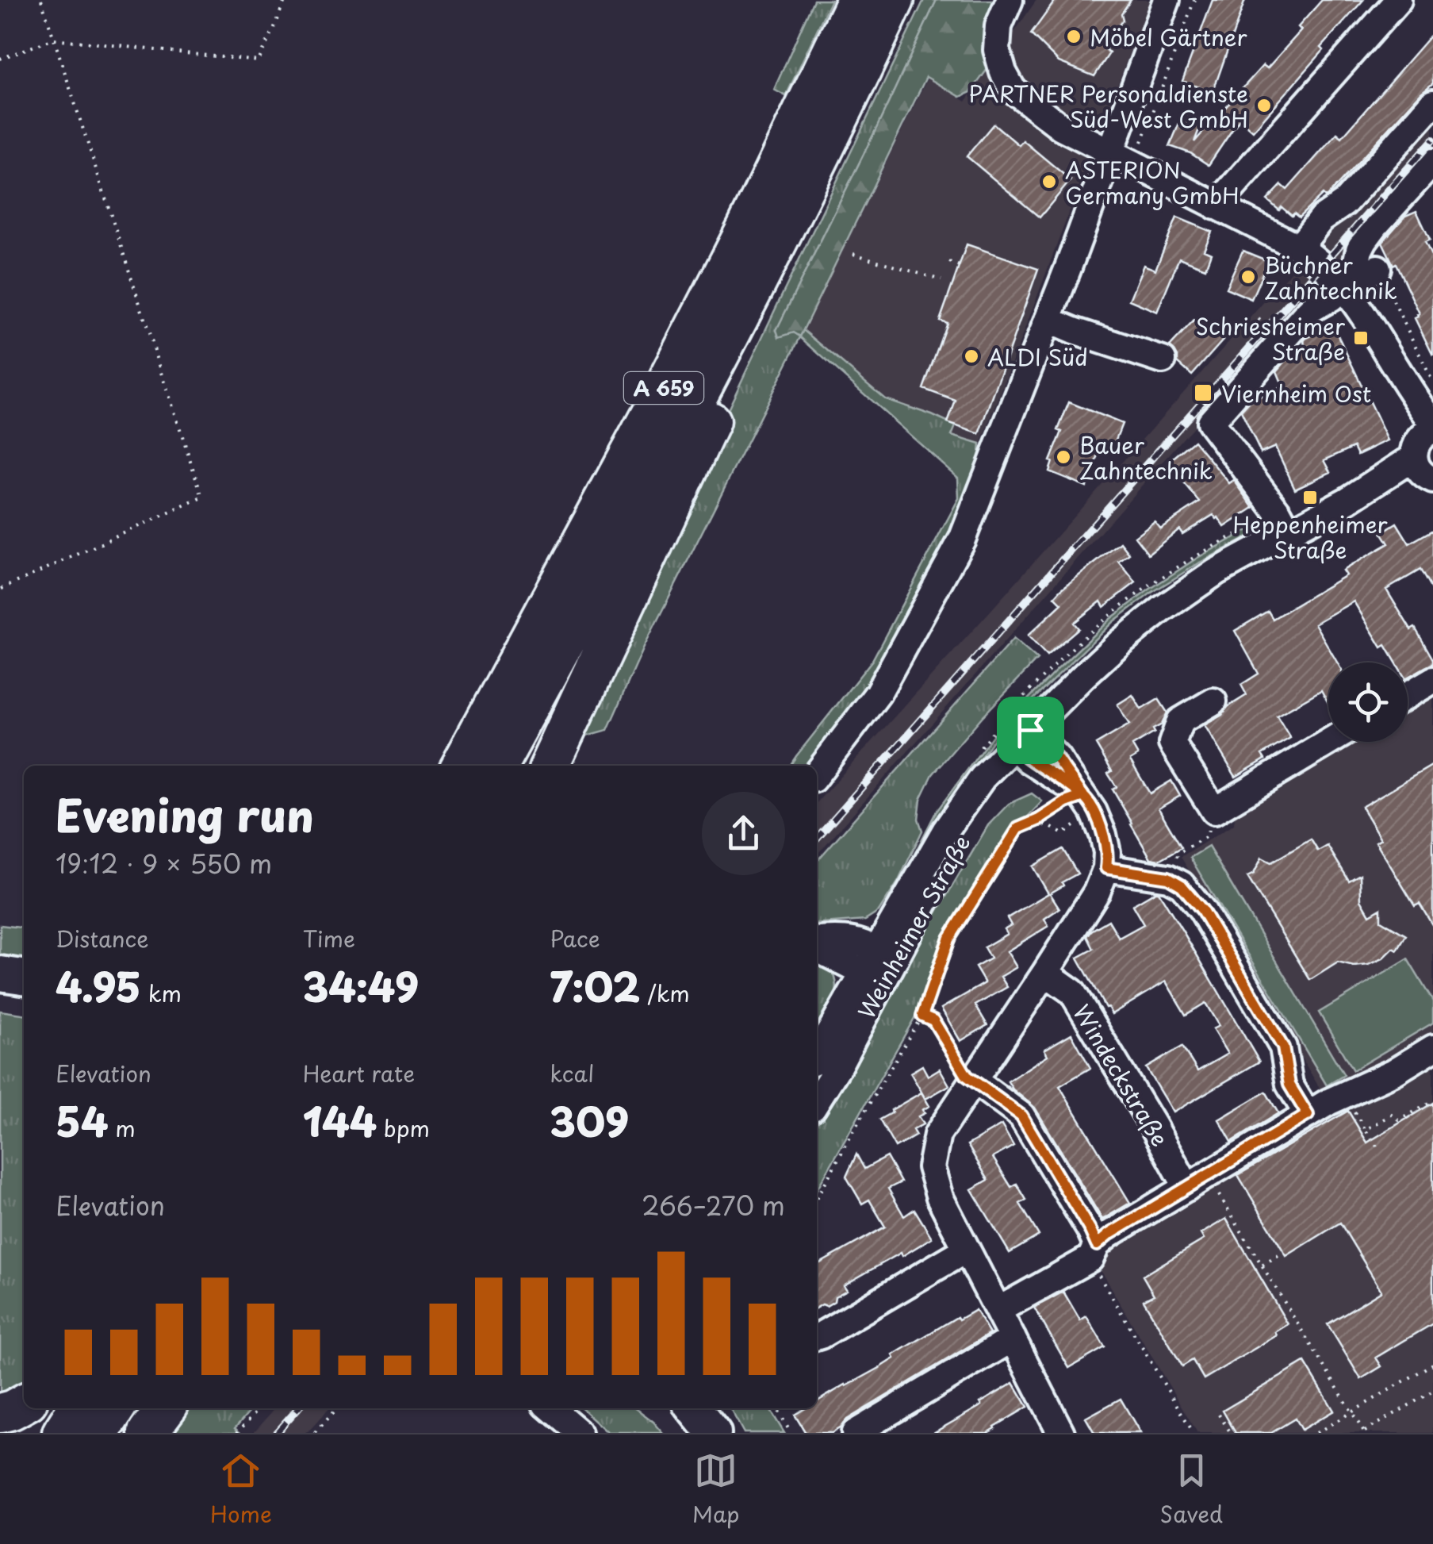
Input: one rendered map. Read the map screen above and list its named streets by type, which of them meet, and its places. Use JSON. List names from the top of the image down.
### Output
{
  "streets": {
    "highway": ["A 659"],
    "street": ["Weinheimer Straße", "Windeckstraße"]
  },
  "places": {
    "other": [
      "Möbel Gärtner",
      "PARTNER Personaldienste Süd-West GmbH",
      "ASTERION Germany GmbH",
      "Büchner Zahntechnik",
      "ALDI Süd",
      "Bauer Zahntechnik"
    ],
    "transit": ["Schriesheimer Straße", "Viernheim Ost", "Heppenheimer Straße"]
  },
  "page": {
    "heading": ["Evening run", "19:12 · 9 × 550 m"],
    "stats": [
      ["Distance", "4.95 km"],
      ["Time", "34:49"],
      ["Pace", "7:02 /km"],
      ["Elevation", "54 m"],
      ["Heart rate", "144 bpm"],
      ["kcal", "309"]
    ],
    "chart": ["Elevation", "266–270 m"],
    "tabs": ["Home", "Map", "Saved"]
  }
}
